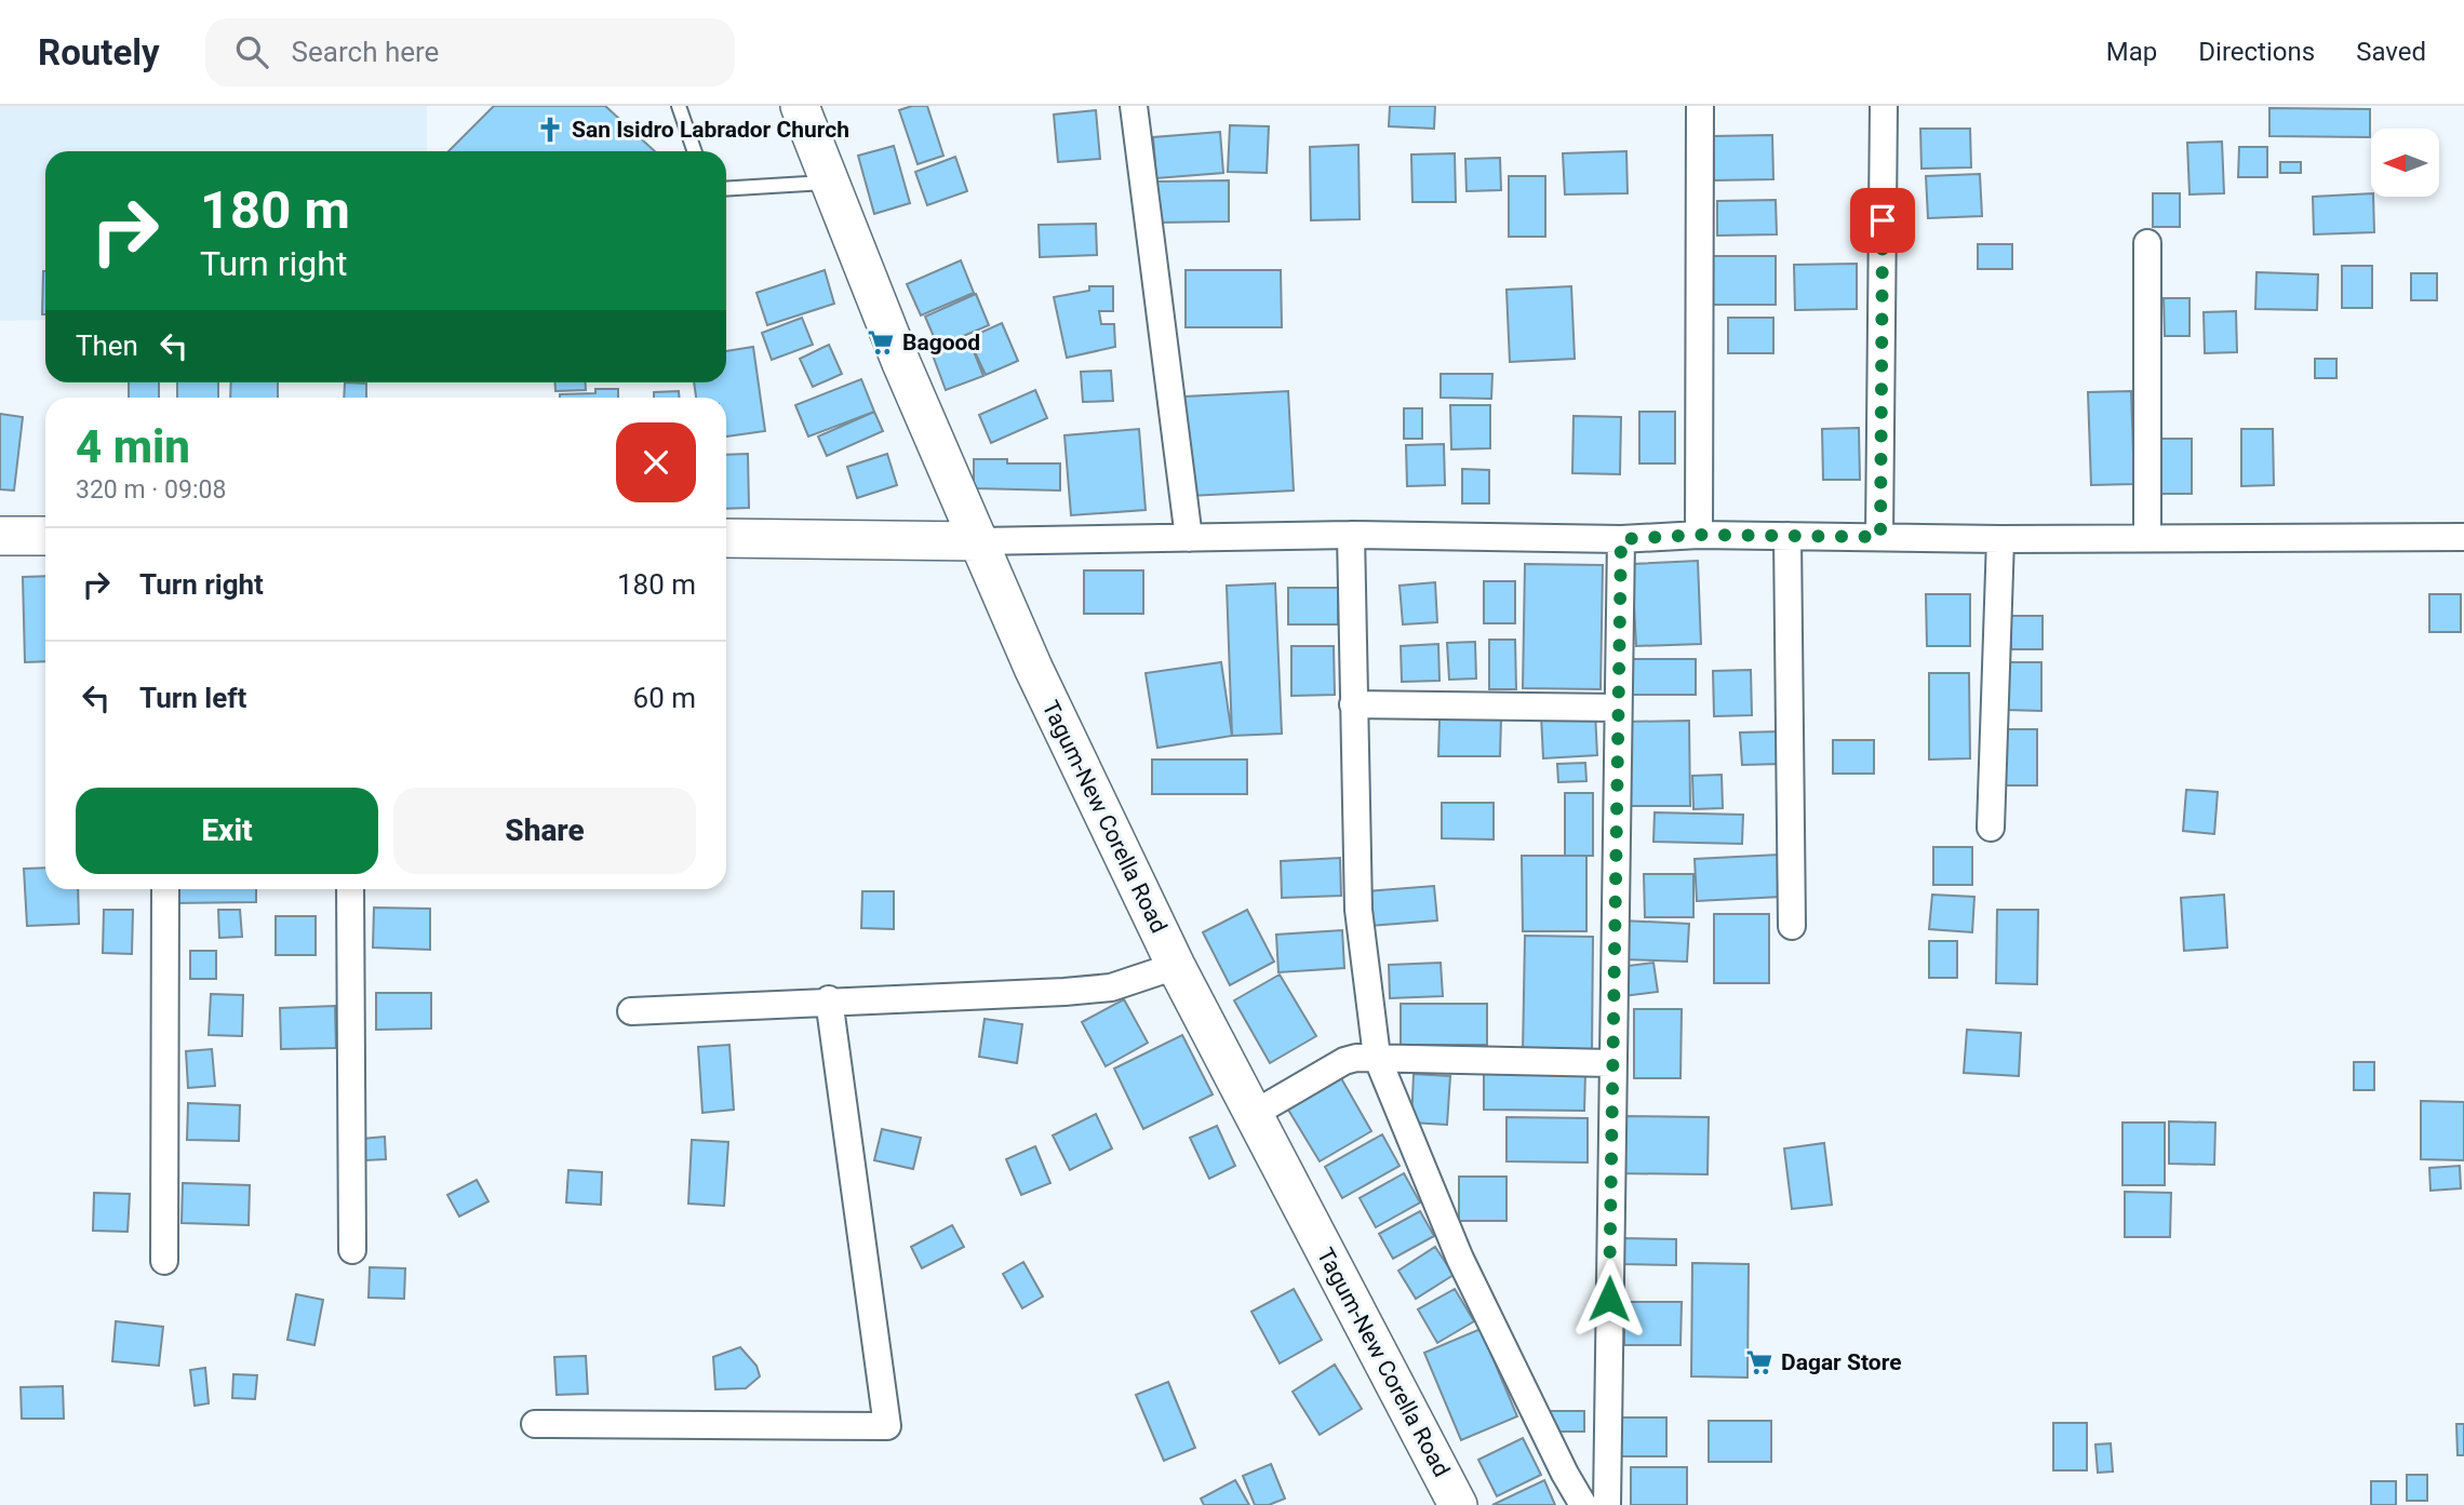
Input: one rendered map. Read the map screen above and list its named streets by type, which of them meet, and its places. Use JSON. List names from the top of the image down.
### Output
{
  "streets": {
    "main road": ["Tagum-New Corella Road"]
  },
  "places": {
    "church": ["San Isidro Labrador Church"],
    "supermarket": ["Bagood", "Dagar Store"]
  },
  "north": "left",
  "page": {
    "header": "Routely",
    "search": "Search here",
    "nav": ["Map", "Directions", "Saved"],
    "turn": ["180 m", "Turn right"],
    "then": "Then",
    "heading": ["4 min", "320 m · 09:08"],
    "list": [
      {
        "name": "Turn right",
        "value": "180 m"
      },
      {
        "name": "Turn left",
        "value": "60 m"
      }
    ],
    "buttons": ["Exit", "Share"]
  }
}
